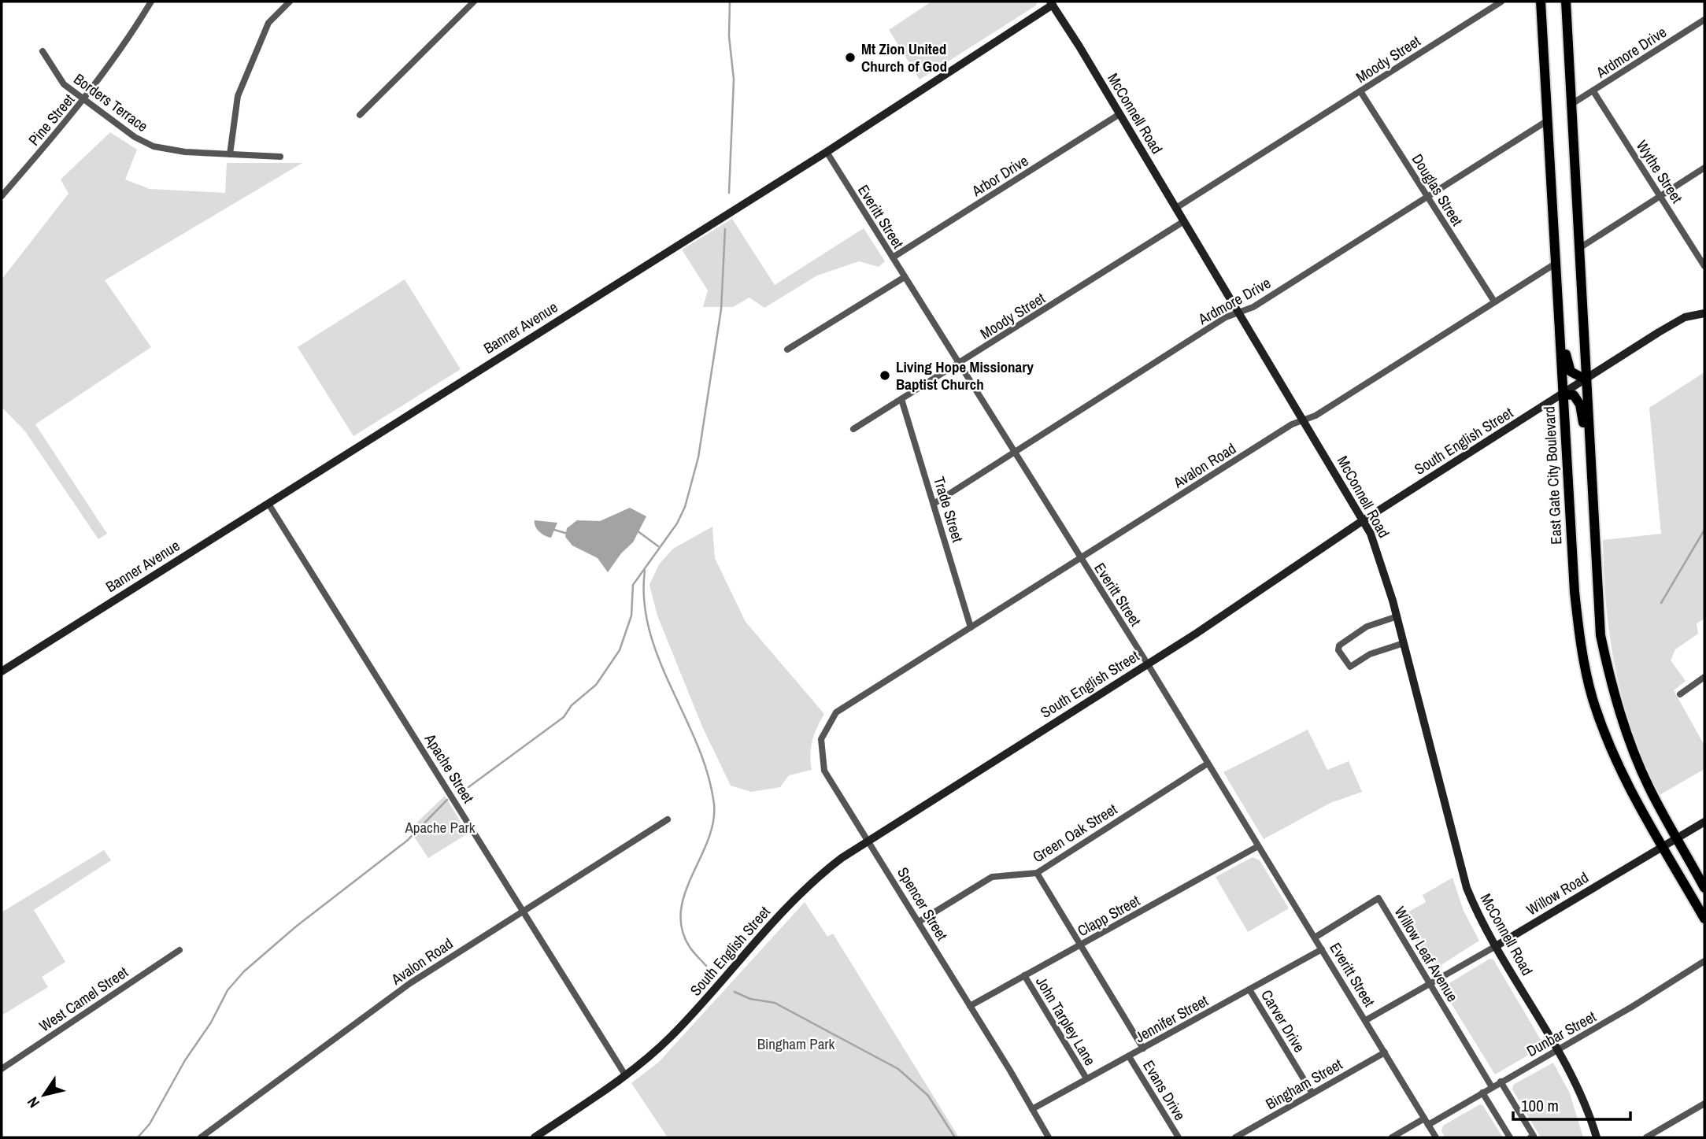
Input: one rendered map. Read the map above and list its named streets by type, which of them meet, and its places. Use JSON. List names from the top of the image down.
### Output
{
  "streets": {
    "main road": ["East Gate City Boulevard"],
    "street": [
      "Ardmore Drive",
      "Moody Street",
      "Borders Terrace",
      "McConnell Road",
      "Pine Street",
      "Wythe Street",
      "Arbor Drive",
      "Douglas Street",
      "Everitt Street",
      "Banner Avenue",
      "South English Street",
      "Avalon Road",
      "Trade Street",
      "Apache Street",
      "Green Oak Street",
      "Willow Road",
      "Spencer Street",
      "Clapp Street",
      "Willow Leaf Avenue",
      "West Camel Street",
      "Jennifer Street",
      "John Tarpley Lane",
      "Carver Drive",
      "Dunbar Street",
      "Bingham Street",
      "Evans Drive"
    ]
  },
  "crossings": [
    ["Ardmore Drive", "McConnell Road"],
    ["Ardmore Drive", "Wythe Street"],
    ["Ardmore Drive", "Douglas Street"],
    ["Ardmore Drive", "Everitt Street"],
    ["Ardmore Drive", "East Gate City Boulevard"],
    ["Ardmore Drive", "Trade Street"],
    ["Moody Street", "McConnell Road"],
    ["Moody Street", "Douglas Street"],
    ["Moody Street", "Everitt Street"],
    ["Moody Street", "Trade Street"],
    ["Borders Terrace", "Pine Street"],
    ["McConnell Road", "Arbor Drive"],
    ["McConnell Road", "Banner Avenue"],
    ["McConnell Road", "South English Street"],
    ["McConnell Road", "Avalon Road"],
    ["McConnell Road", "Willow Road"],
    ["McConnell Road", "Dunbar Street"],
    ["Arbor Drive", "Everitt Street"],
    ["Douglas Street", "Avalon Road"],
    ["Everitt Street", "Banner Avenue"],
    ["Everitt Street", "South English Street"],
    ["Everitt Street", "Avalon Road"],
    ["Everitt Street", "Green Oak Street"],
    ["Everitt Street", "Willow Road"],
    ["Everitt Street", "Clapp Street"],
    ["Everitt Street", "Willow Leaf Avenue"],
    ["Everitt Street", "Jennifer Street"],
    ["Everitt Street", "Dunbar Street"],
    ["Everitt Street", "Bingham Street"],
    ["Banner Avenue", "Apache Street"],
    ["South English Street", "East Gate City Boulevard"],
    ["South English Street", "Apache Street"],
    ["South English Street", "Spencer Street"],
    ["Avalon Road", "East Gate City Boulevard"],
    ["Avalon Road", "Trade Street"],
    ["Avalon Road", "Apache Street"],
    ["Avalon Road", "Spencer Street"],
    ["East Gate City Boulevard", "Willow Road"],
    ["Green Oak Street", "Spencer Street"],
    ["Willow Road", "Willow Leaf Avenue"],
    ["Spencer Street", "Clapp Street"],
    ["Spencer Street", "Jennifer Street"],
    ["Clapp Street", "John Tarpley Lane"],
    ["Willow Leaf Avenue", "Dunbar Street"],
    ["Jennifer Street", "John Tarpley Lane"],
    ["Jennifer Street", "Carver Drive"],
    ["Jennifer Street", "Evans Drive"],
    ["Carver Drive", "Bingham Street"]
  ],
  "parks": ["Apache Park", "Bingham Park"],
  "places": ["Mt Zion United Church of God", "Living Hope Missionary Baptist Church"],
  "scale_bar": "100 m",
  "north": "bottom left"
}
